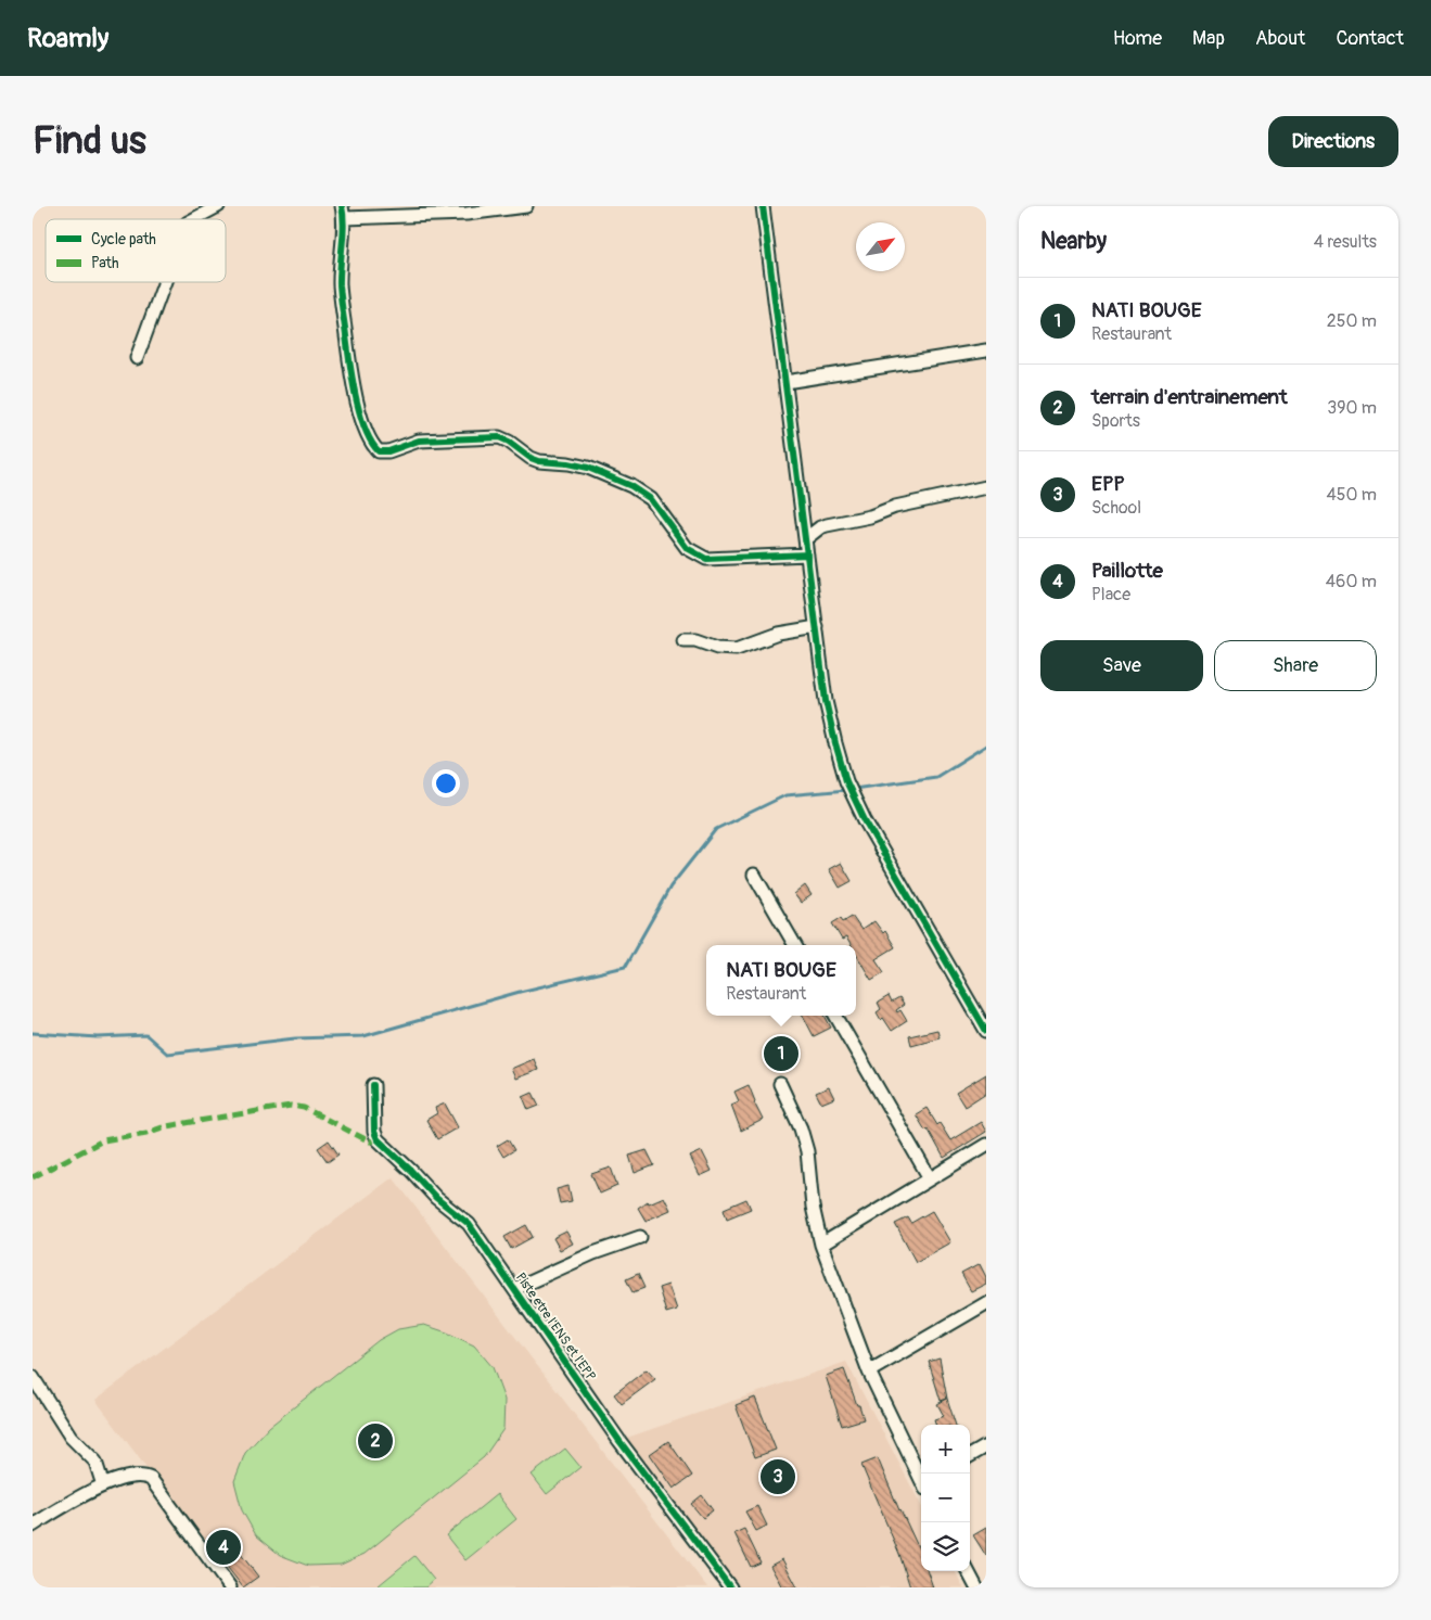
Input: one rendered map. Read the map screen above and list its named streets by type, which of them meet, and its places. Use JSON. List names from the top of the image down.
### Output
{
  "streets": {
    "street": ["Piste etre l'ENS et l'EPP"]
  },
  "legend": ["Cycle path", "Path"],
  "north": "top right",
  "page": {
    "header": "Roamly",
    "nav": [
      "Home",
      "Map",
      "About",
      "Contact"
    ],
    "buttons": [
      "Directions",
      ["Save", "Share"]
    ],
    "title": "Find us",
    "heading": ["Nearby", "4 results"],
    "list": [
      {
        "mark": "1",
        "name": "NATI BOUGE",
        "note": "Restaurant",
        "value": "250 m"
      },
      {
        "mark": "2",
        "name": "terrain d'entrainement",
        "note": "Sports",
        "value": "390 m"
      },
      {
        "mark": "3",
        "name": "EPP",
        "note": "School",
        "value": "450 m"
      },
      {
        "mark": "4",
        "name": "Paillotte",
        "note": "Place",
        "value": "460 m"
      }
    ],
    "popup": ["NATI BOUGE", "Restaurant"],
    "pins": [
      "1",
      "2",
      "3",
      "4"
    ],
    "map_buttons": ["+", "−"]
  }
}
